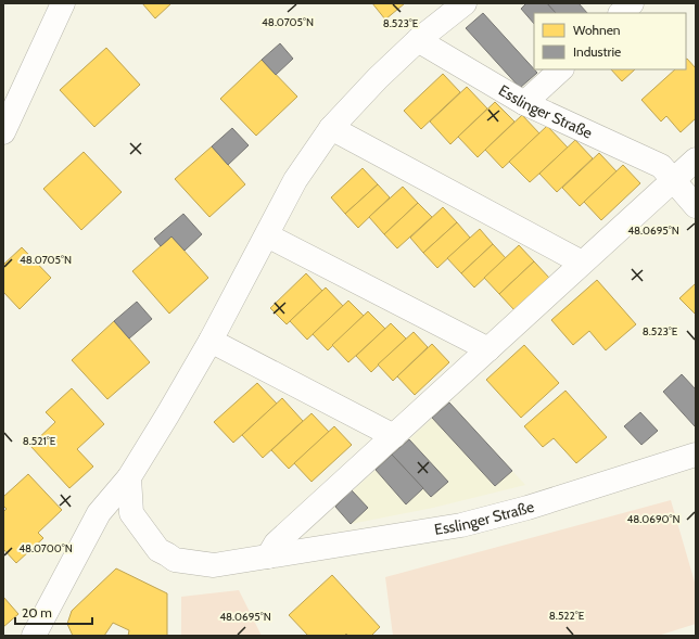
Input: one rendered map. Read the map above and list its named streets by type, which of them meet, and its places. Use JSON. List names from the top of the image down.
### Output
{
  "streets": {
    "street": ["Esslinger Straße"]
  },
  "legend": ["Wohnen", "Industrie"],
  "scale_bar": "20 m",
  "coordinates": [
    "48.0705°N",
    "8.523°E",
    "48.0695°N",
    "8.521°E",
    "48.0690°N",
    "48.0700°N",
    "8.522°E"
  ]
}
